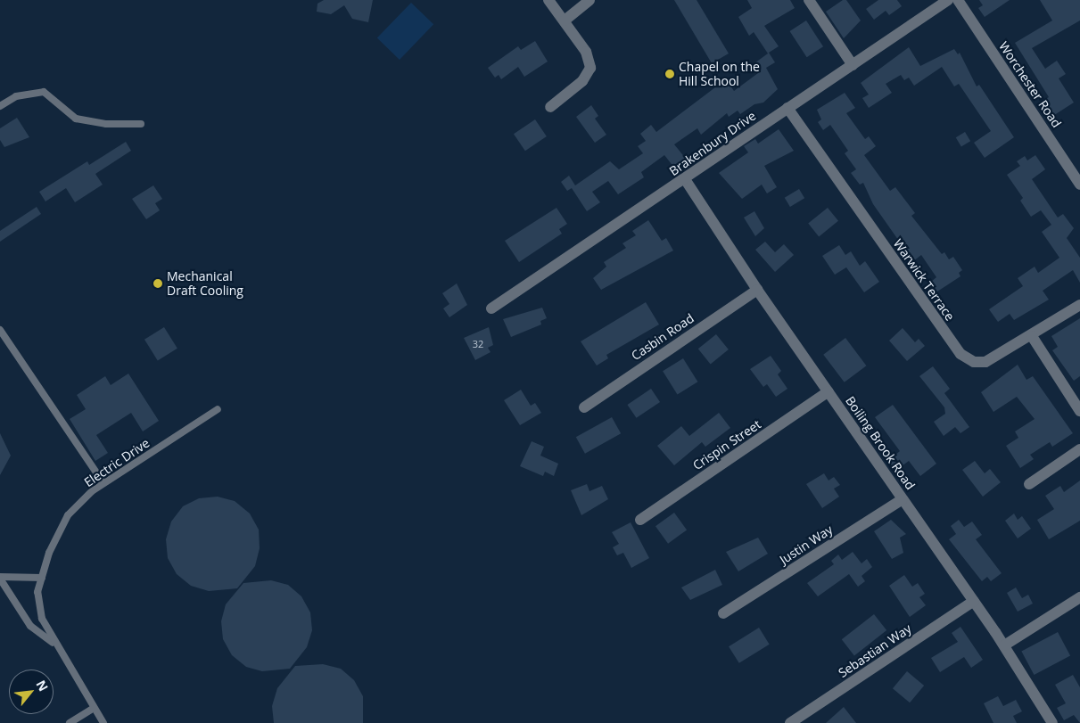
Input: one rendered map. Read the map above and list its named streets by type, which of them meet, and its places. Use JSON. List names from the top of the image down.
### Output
{
  "streets": {
    "street": [
      "Worchester Road",
      "Brakenbury Drive",
      "Warwick Terrace",
      "Casbin Road",
      "Boiling Brook Road",
      "Crispin Street",
      "Justin Way",
      "Sebastian Way"
    ],
    "lane": ["Electric Drive"]
  },
  "crossings": [
    ["Brakenbury Drive", "Warwick Terrace"],
    ["Brakenbury Drive", "Boiling Brook Road"],
    ["Casbin Road", "Boiling Brook Road"],
    ["Boiling Brook Road", "Crispin Street"],
    ["Boiling Brook Road", "Justin Way"],
    ["Boiling Brook Road", "Sebastian Way"]
  ],
  "places": ["Chapel on the Hill School", "Mechanical Draft Cooling"],
  "house_numbers": ["32"],
  "north": "top right"
}
